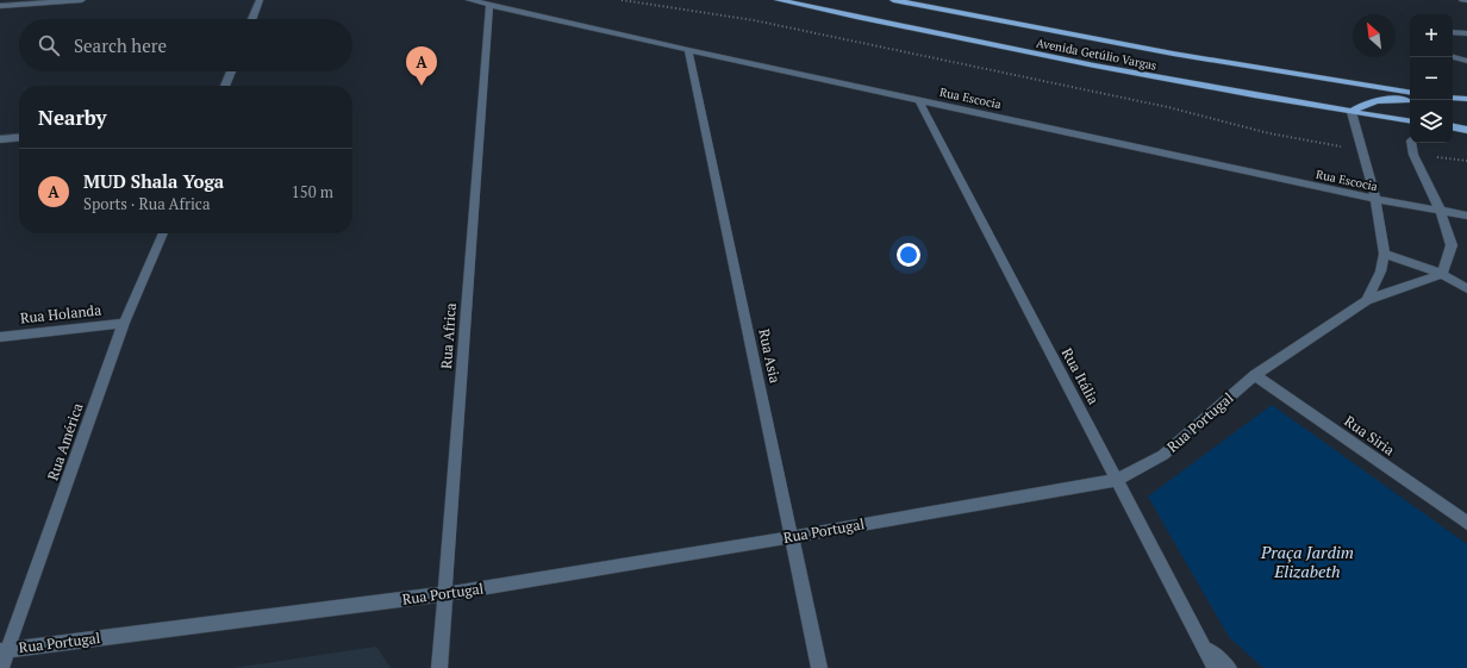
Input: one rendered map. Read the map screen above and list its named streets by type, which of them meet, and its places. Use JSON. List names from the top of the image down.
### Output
{
  "streets": {
    "main road": ["Avenida Getúlio Vargas"],
    "street": [
      "Rua Escocia",
      "Rua Holanda",
      "Rua Africa",
      "Rua Asia",
      "Rua Itália",
      "Rua Portugal",
      "Rua Siria",
      "Rua América"
    ]
  },
  "crossings": [
    ["Rua Escocia", "Rua Africa"],
    ["Rua Escocia", "Rua Asia"],
    ["Rua Escocia", "Rua Itália"],
    ["Rua Holanda", "Rua América"],
    ["Rua Africa", "Rua Portugal"],
    ["Rua Asia", "Rua Portugal"],
    ["Rua Itália", "Rua Portugal"],
    ["Rua Portugal", "Rua Siria"],
    ["Rua Portugal", "Rua América"]
  ],
  "parks": ["Praça Jardim Elizabeth"],
  "north": "top left",
  "page": {
    "map_buttons": ["+", "−"],
    "search": "Search here",
    "pins": "A",
    "heading": "Nearby",
    "list": [
      {
        "mark": "A",
        "name": "MUD Shala Yoga",
        "note": "Sports · Rua Africa",
        "value": "150 m"
      }
    ]
  }
}
